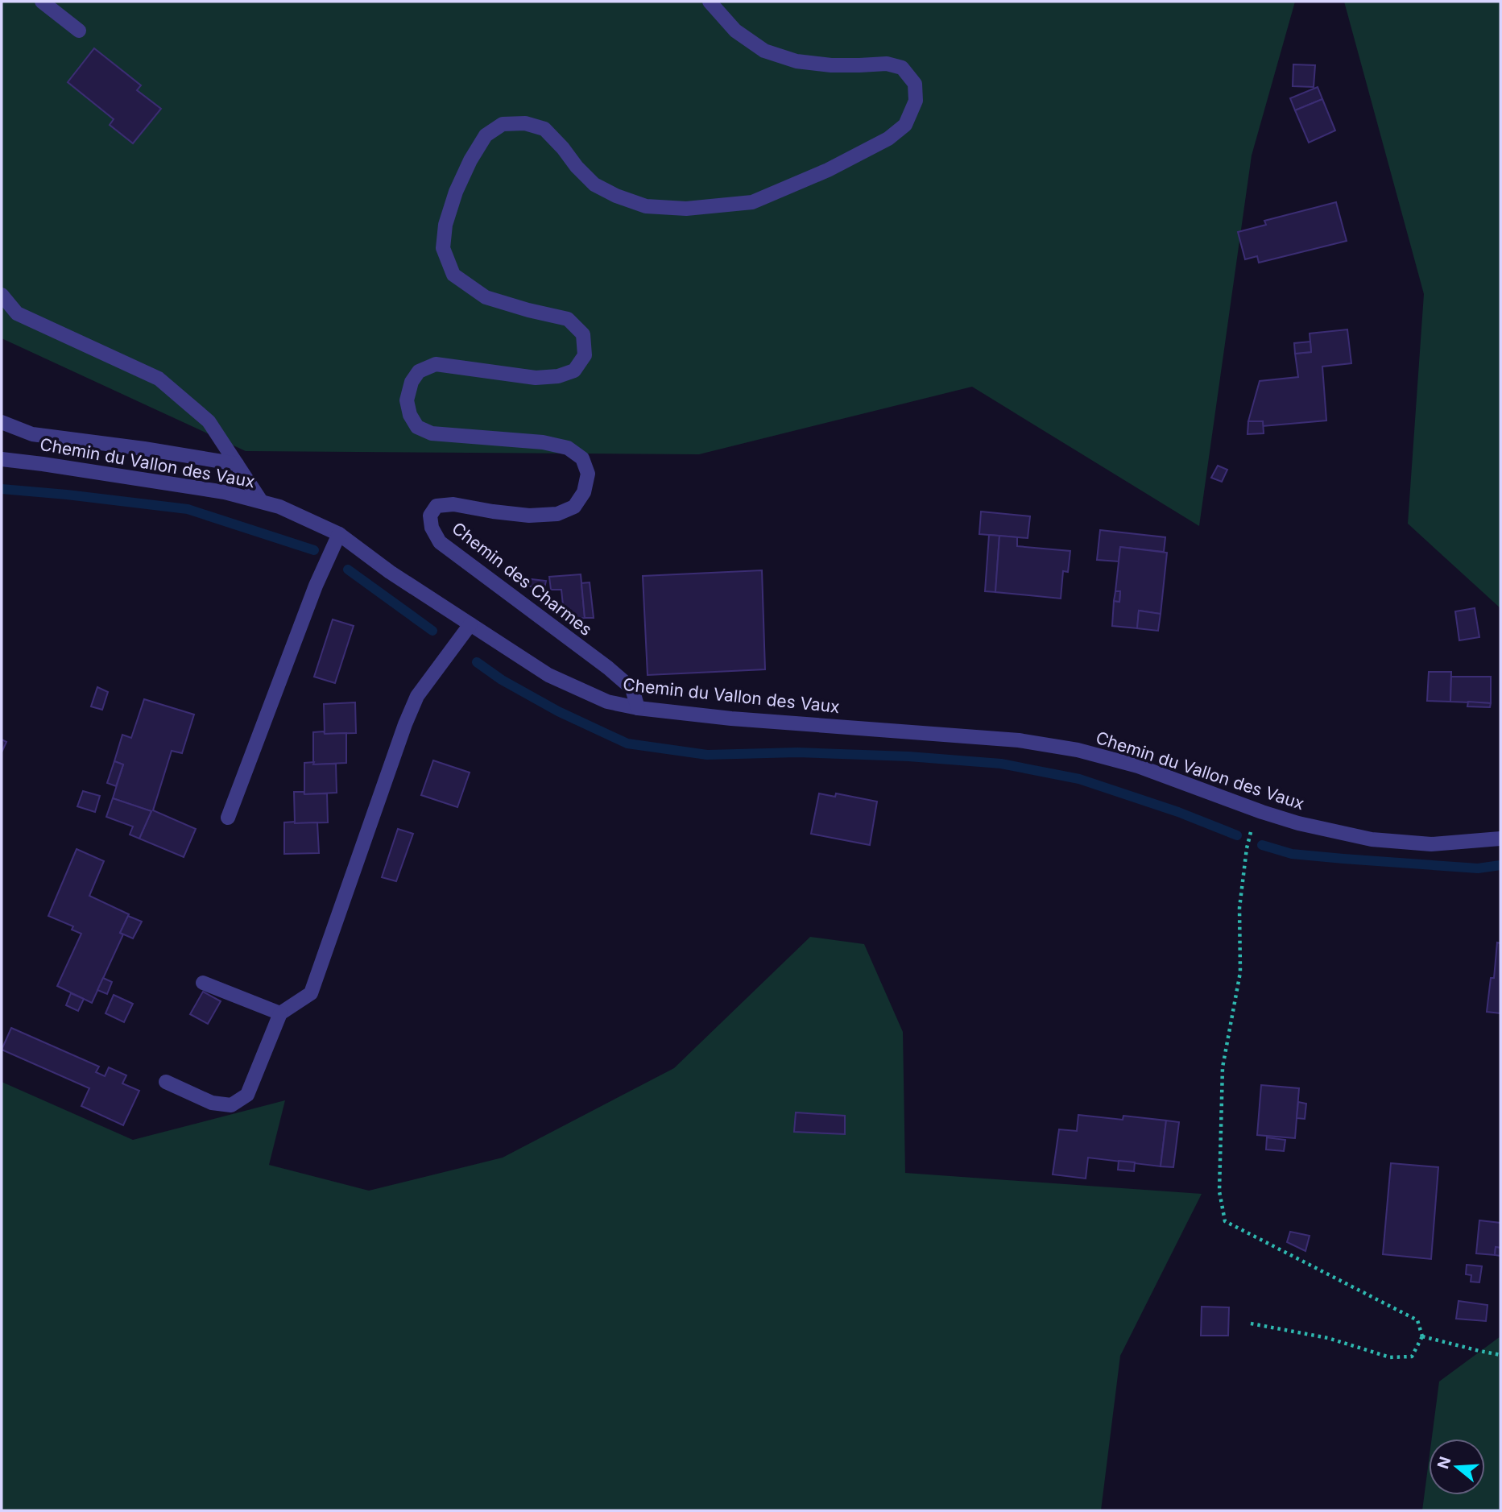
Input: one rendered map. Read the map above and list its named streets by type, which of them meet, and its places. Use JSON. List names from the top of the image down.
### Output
{
  "streets": {
    "street": ["Chemin du Vallon des Vaux", "Chemin des Charmes"]
  },
  "crossings": [
    ["Chemin du Vallon des Vaux", "Chemin des Charmes"]
  ],
  "north": "left"
}
